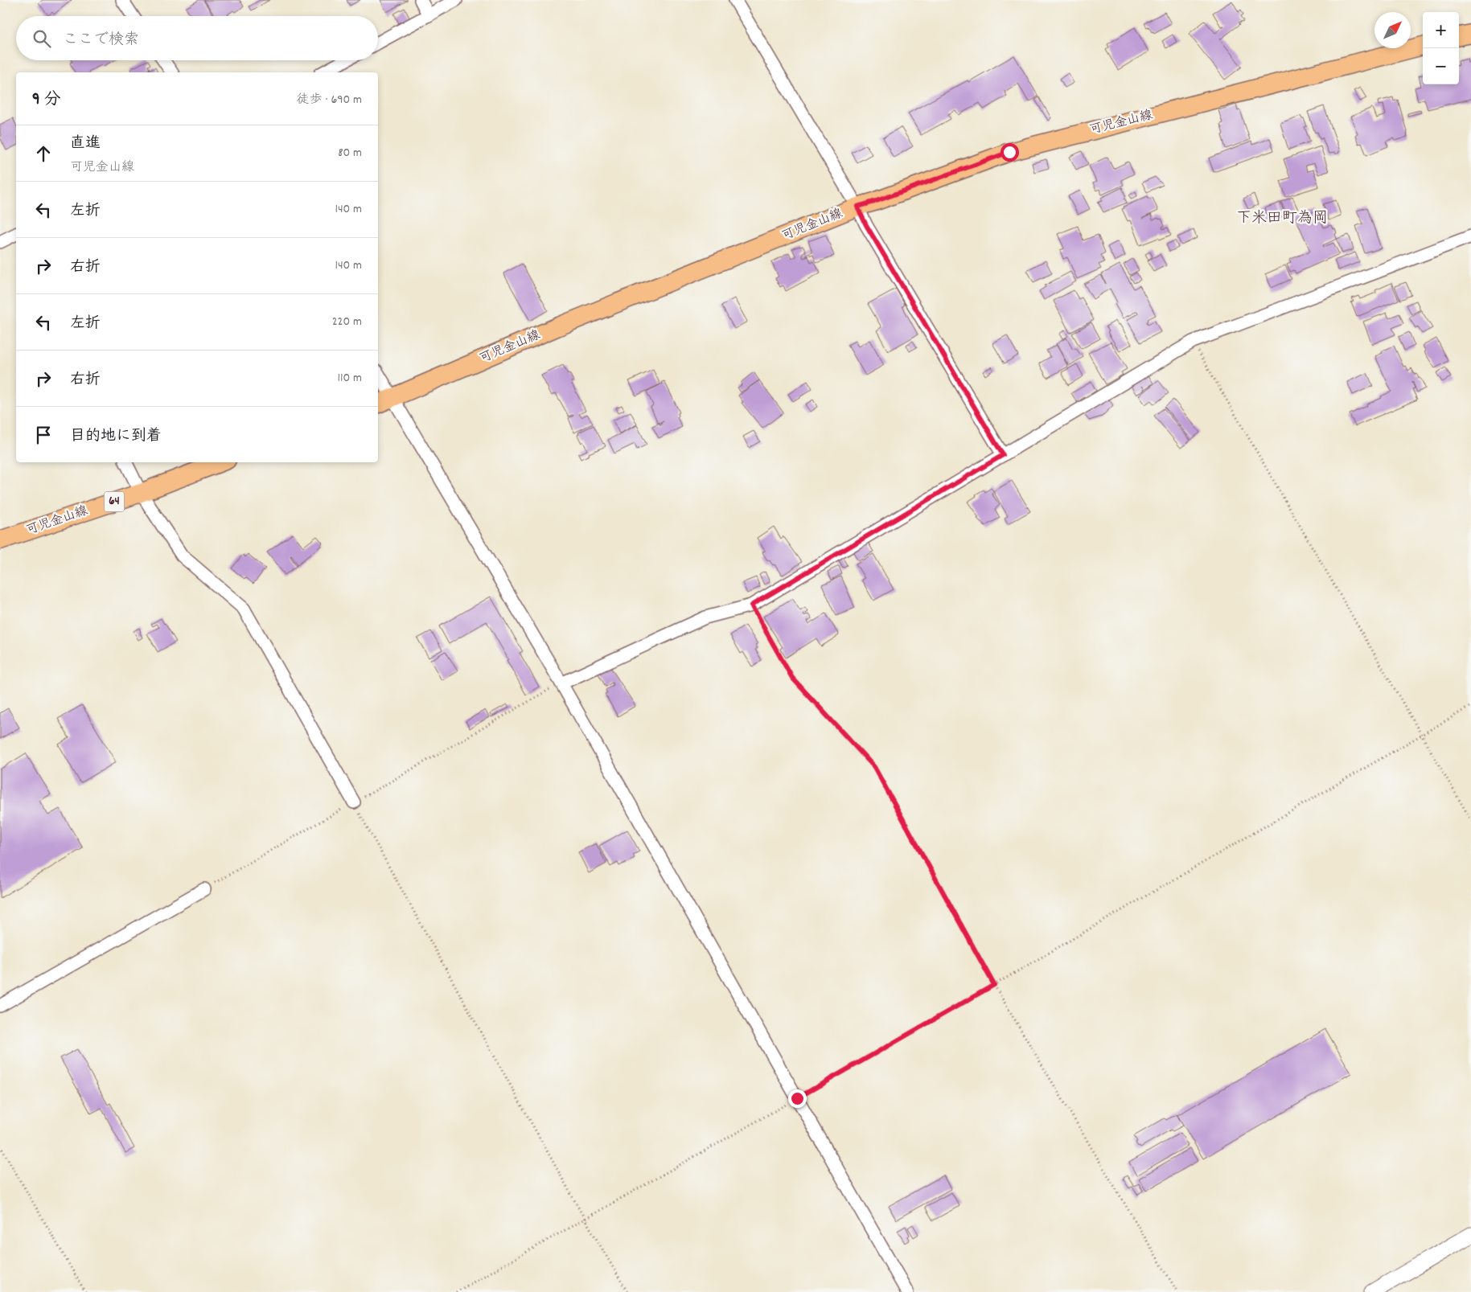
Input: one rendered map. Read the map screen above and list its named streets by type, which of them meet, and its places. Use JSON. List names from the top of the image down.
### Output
{
  "streets": {
    "main road": ["可児金山線", "64"]
  },
  "districts": ["下米田町為岡"],
  "north": "top right",
  "page": {
    "map_buttons": ["+", "−"],
    "search": "ここで検索",
    "heading": ["9 分", "徒歩 · 690 m"],
    "list": [
      ["直進", "可児金山線", "80 m"],
      ["左折", "140 m"],
      ["右折", "140 m"],
      ["左折", "220 m"],
      ["右折", "110 m"],
      "目的地に到着"
    ]
  }
}
